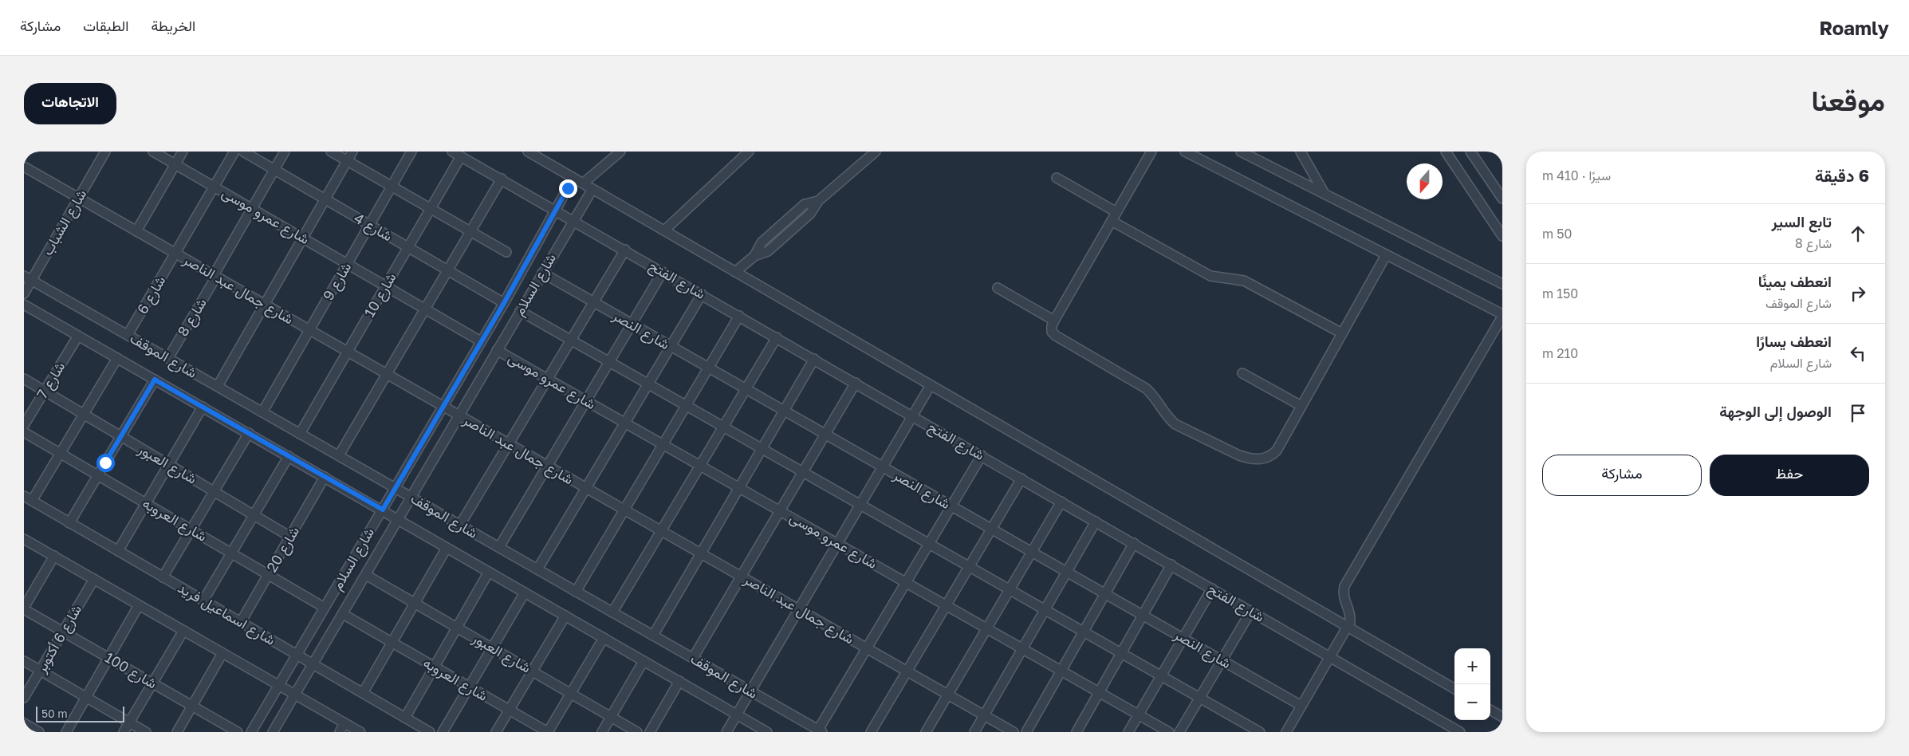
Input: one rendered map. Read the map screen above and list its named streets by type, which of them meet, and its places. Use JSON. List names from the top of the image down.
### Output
{
  "streets": {
    "street": [
      "شارع عمرو موسى",
      "شارع الشباب",
      "شارع 4",
      "شارع الفتح",
      "شارع 9",
      "شارع السلام",
      "شارع جمال عبد الناصر",
      "شارع 6",
      "شارع 10",
      "شارع 8",
      "شارع النصر",
      "شارع الموقف",
      "شارع 7",
      "شارع العبور",
      "شارع العروبه",
      "شارع 20",
      "شارع اسماعيل فريد",
      "شارع 6 أكتوبر",
      "شارع 100"
    ]
  },
  "crossings": [
    ["شارع عمرو موسى", "شارع 9"],
    ["شارع عمرو موسى", "شارع السلام"],
    ["شارع عمرو موسى", "شارع 6"],
    ["شارع عمرو موسى", "شارع 10"],
    ["شارع عمرو موسى", "شارع 8"],
    ["شارع الشباب", "شارع جمال عبد الناصر"],
    ["شارع الشباب", "شارع الموقف"],
    ["شارع 4", "شارع 9"],
    ["شارع 4", "شارع السلام"],
    ["شارع 4", "شارع 10"],
    ["شارع 4", "شارع 8"],
    ["شارع الفتح", "شارع السلام"],
    ["شارع الفتح", "شارع 10"],
    ["شارع 9", "شارع جمال عبد الناصر"],
    ["شارع 9", "شارع الموقف"],
    ["شارع السلام", "شارع جمال عبد الناصر"],
    ["شارع السلام", "شارع النصر"],
    ["شارع السلام", "شارع الموقف"],
    ["شارع السلام", "شارع العبور"],
    ["شارع السلام", "شارع العروبه"],
    ["شارع السلام", "شارع اسماعيل فريد"],
    ["شارع جمال عبد الناصر", "شارع 6"],
    ["شارع جمال عبد الناصر", "شارع 10"],
    ["شارع جمال عبد الناصر", "شارع 8"],
    ["شارع 6", "شارع الموقف"],
    ["شارع 10", "شارع الموقف"],
    ["شارع 8", "شارع الموقف"],
    ["شارع الموقف", "شارع 7"],
    ["شارع الموقف", "شارع 20"],
    ["شارع 7", "شارع العبور"],
    ["شارع العبور", "شارع 20"],
    ["شارع العروبه", "شارع 20"],
    ["شارع 20", "شارع اسماعيل فريد"],
    ["شارع 6 أكتوبر", "شارع 100"]
  ],
  "scale_bar": "50 m",
  "north": "bottom",
  "page": {
    "header": "Roamly",
    "nav": ["الخريطة", "الطبقات", "مشاركة"],
    "title": "موقعنا",
    "buttons": [
      "الاتجاهات",
      ["حفظ", "مشاركة"]
    ],
    "heading": ["6 دقيقة", "سيرًا · 410 m"],
    "list": [
      ["تابع السير", "شارع 8", "50 m"],
      ["انعطف يمينًا", "شارع الموقف", "150 m"],
      ["انعطف يسارًا", "شارع السلام", "210 m"],
      "الوصول إلى الوجهة"
    ],
    "map_buttons": ["+", "−"],
    "scale": "50 m"
  }
}
